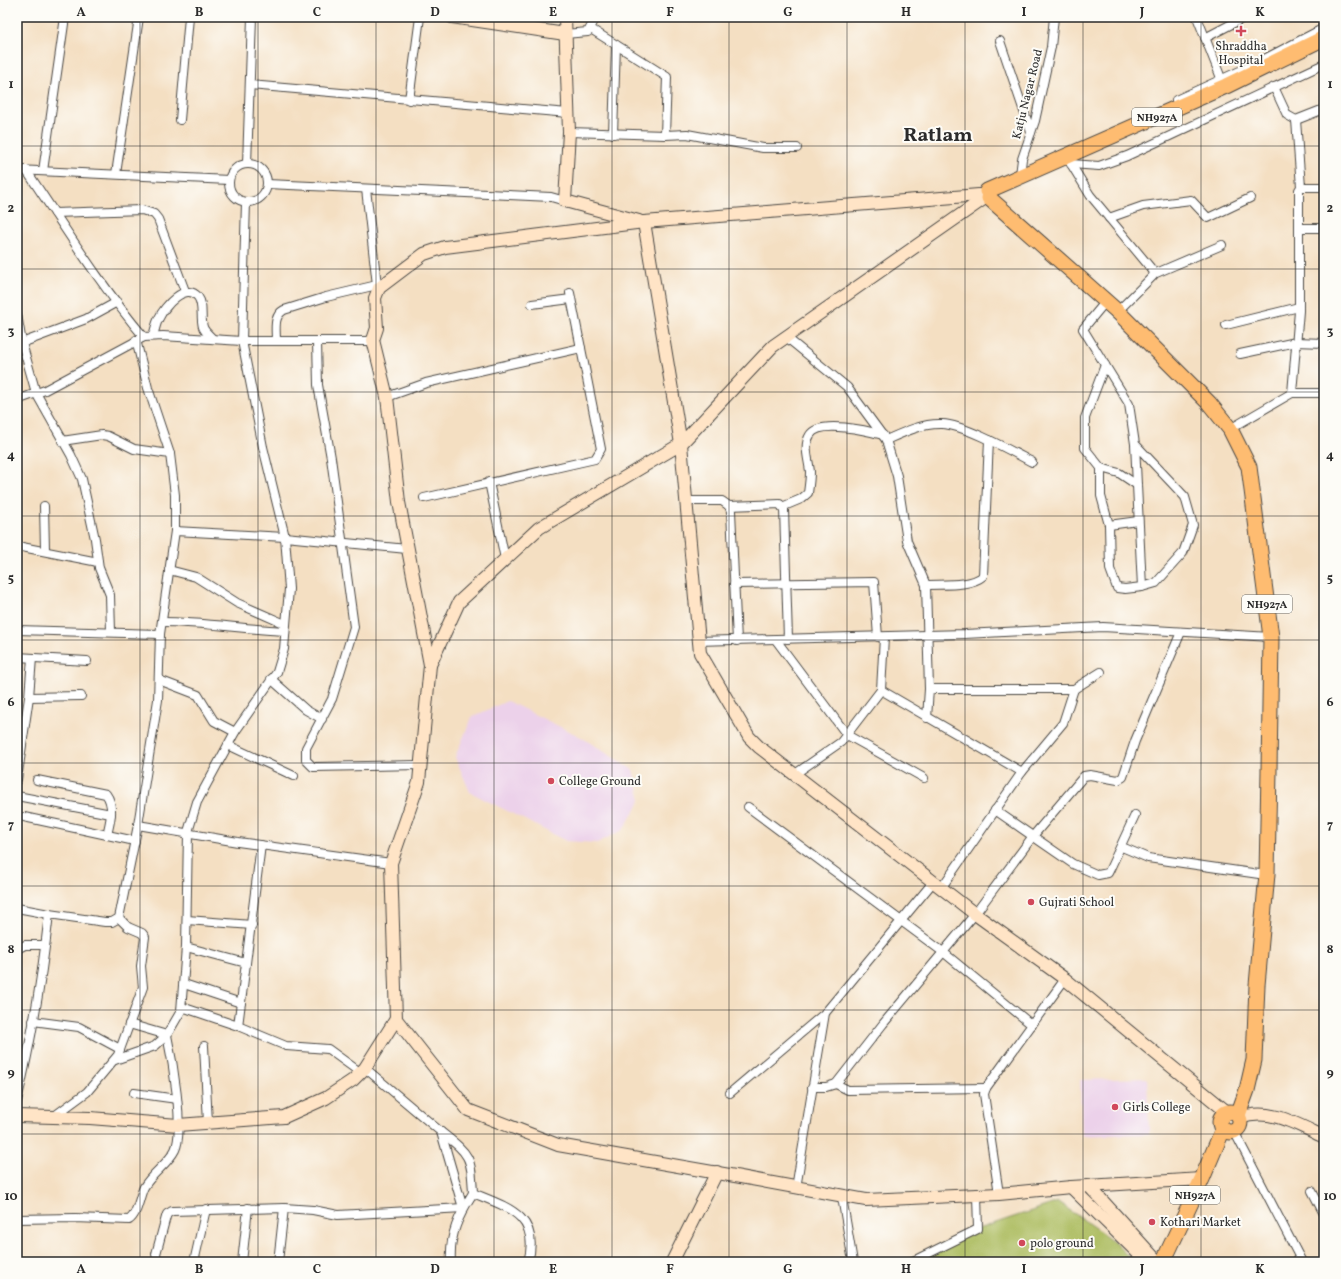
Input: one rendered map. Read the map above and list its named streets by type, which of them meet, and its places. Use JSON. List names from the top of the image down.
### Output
{
  "streets": {
    "highway": ["NH927A"],
    "street": ["Katju Nagar Road"]
  },
  "crossings": [
    ["Katju Nagar Road", "NH927A"]
  ],
  "districts": ["Ratlam"],
  "places": {
    "health": ["Shraddha Hospital"],
    "other": [
      "College Ground",
      "Gujrati School",
      "Girls College",
      "Kothari Market",
      "polo ground"
    ]
  },
  "grid": {
    "columns": [
      "A",
      "B",
      "C",
      "D",
      "E",
      "F",
      "G",
      "H",
      "I",
      "J",
      "K"
    ],
    "rows": [
      "1",
      "2",
      "3",
      "4",
      "5",
      "6",
      "7",
      "8",
      "9",
      "10"
    ]
  }
}
